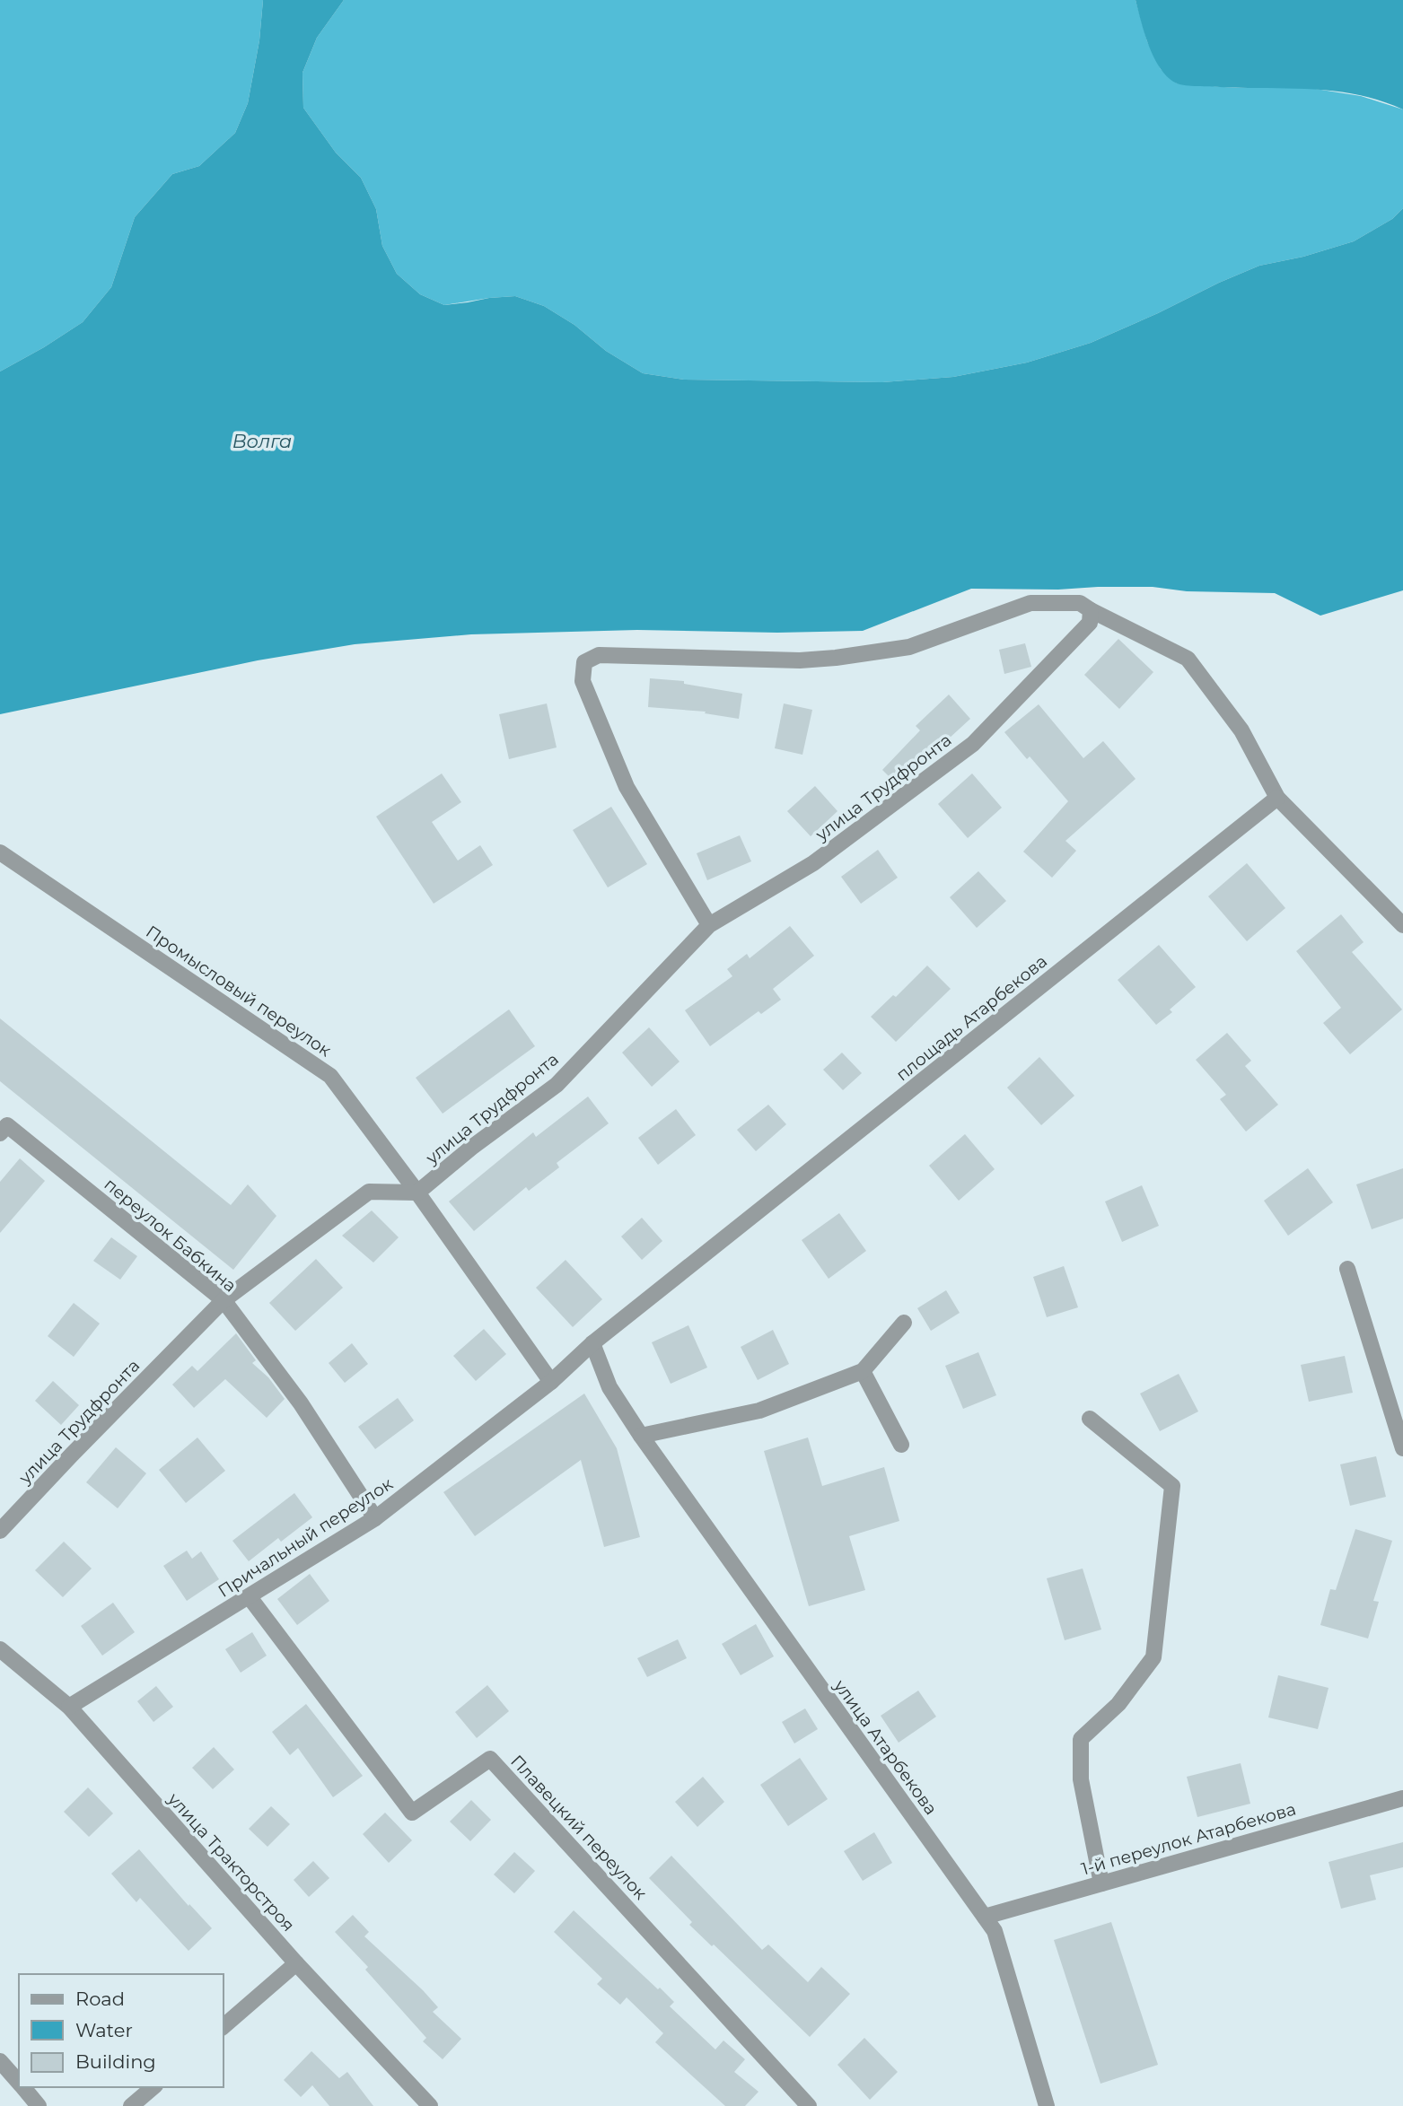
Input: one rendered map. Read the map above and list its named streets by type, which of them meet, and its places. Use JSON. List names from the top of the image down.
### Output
{
  "streets": {
    "street": [
      "улица Трудфронта",
      "Промысловый переулок",
      "площадь Атарбекова",
      "переулок Бабкина",
      "Причальный переулок",
      "улица Атарбекова",
      "Плавецкий переулок",
      "1-й переулок Атарбекова",
      "улица Тракторстроя"
    ]
  },
  "crossings": [
    ["улица Трудфронта", "Промысловый переулок"],
    ["улица Трудфронта", "переулок Бабкина"],
    ["Промысловый переулок", "площадь Атарбекова"],
    ["Промысловый переулок", "Причальный переулок"],
    ["площадь Атарбекова", "Причальный переулок"],
    ["площадь Атарбекова", "улица Атарбекова"],
    ["переулок Бабкина", "Причальный переулок"],
    ["Причальный переулок", "Плавецкий переулок"],
    ["Причальный переулок", "улица Тракторстроя"],
    ["улица Атарбекова", "1-й переулок Атарбекова"]
  ],
  "water": ["Волга"],
  "legend": ["Road", "Water", "Building"]
}
